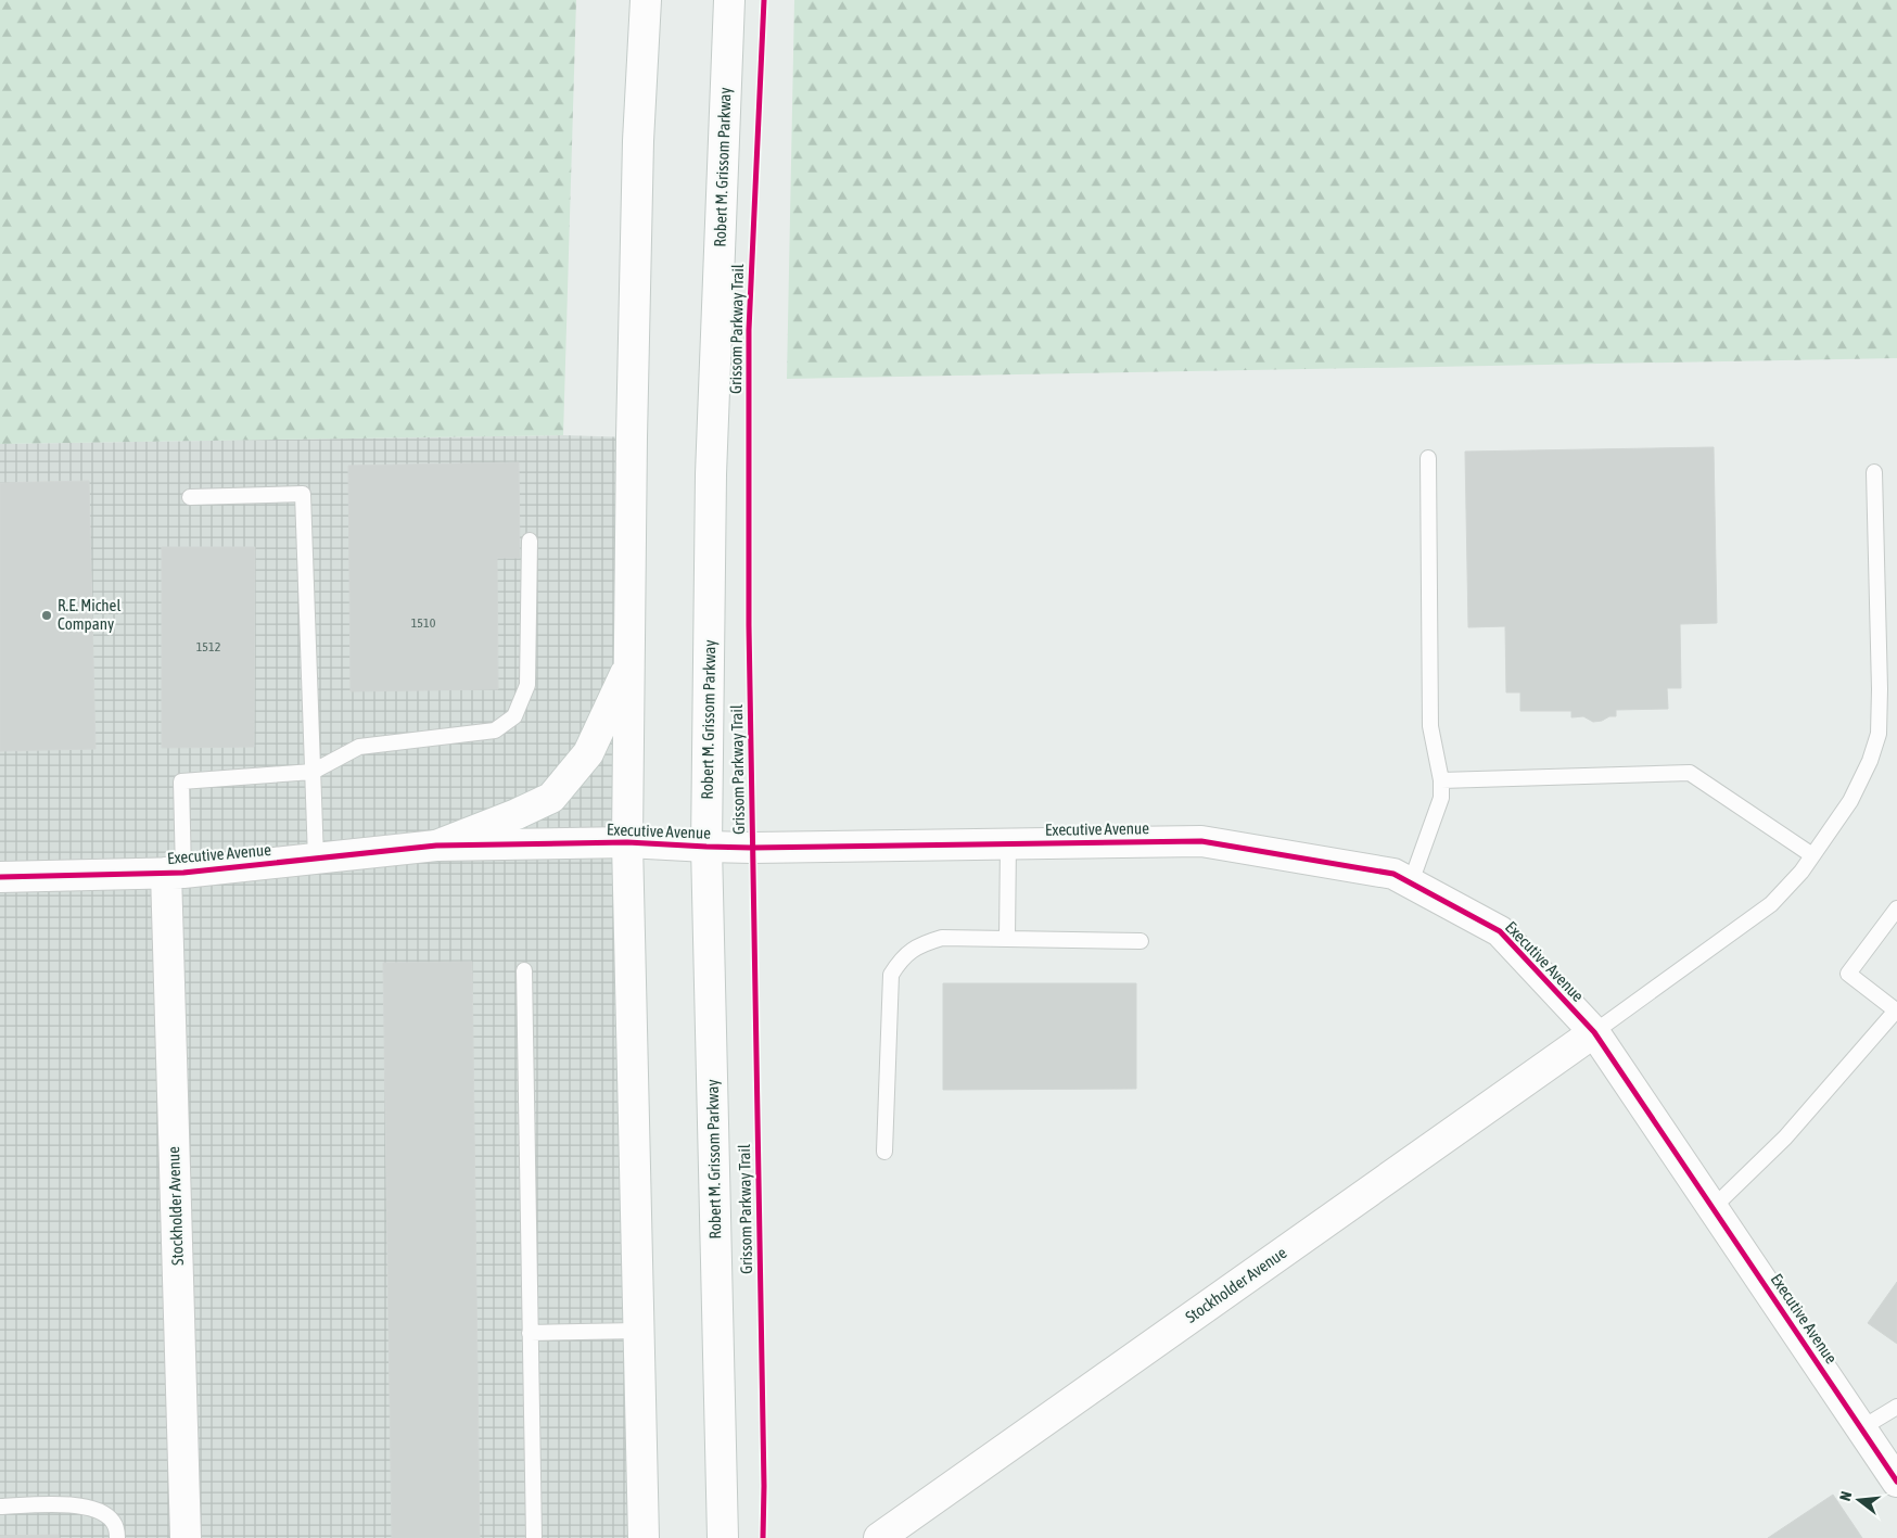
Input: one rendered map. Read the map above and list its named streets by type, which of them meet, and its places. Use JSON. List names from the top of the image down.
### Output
{
  "streets": {
    "street": ["Robert M. Grissom Parkway", "Executive Avenue", "Stockholder Avenue"],
    "cycle path": ["Grissom Parkway Trail"]
  },
  "crossings": [
    ["Robert M. Grissom Parkway", "Executive Avenue"],
    ["Executive Avenue", "Stockholder Avenue"]
  ],
  "places": ["R.E. Michel Company"],
  "house_numbers": ["1510", "1512"],
  "north": "left"
}
